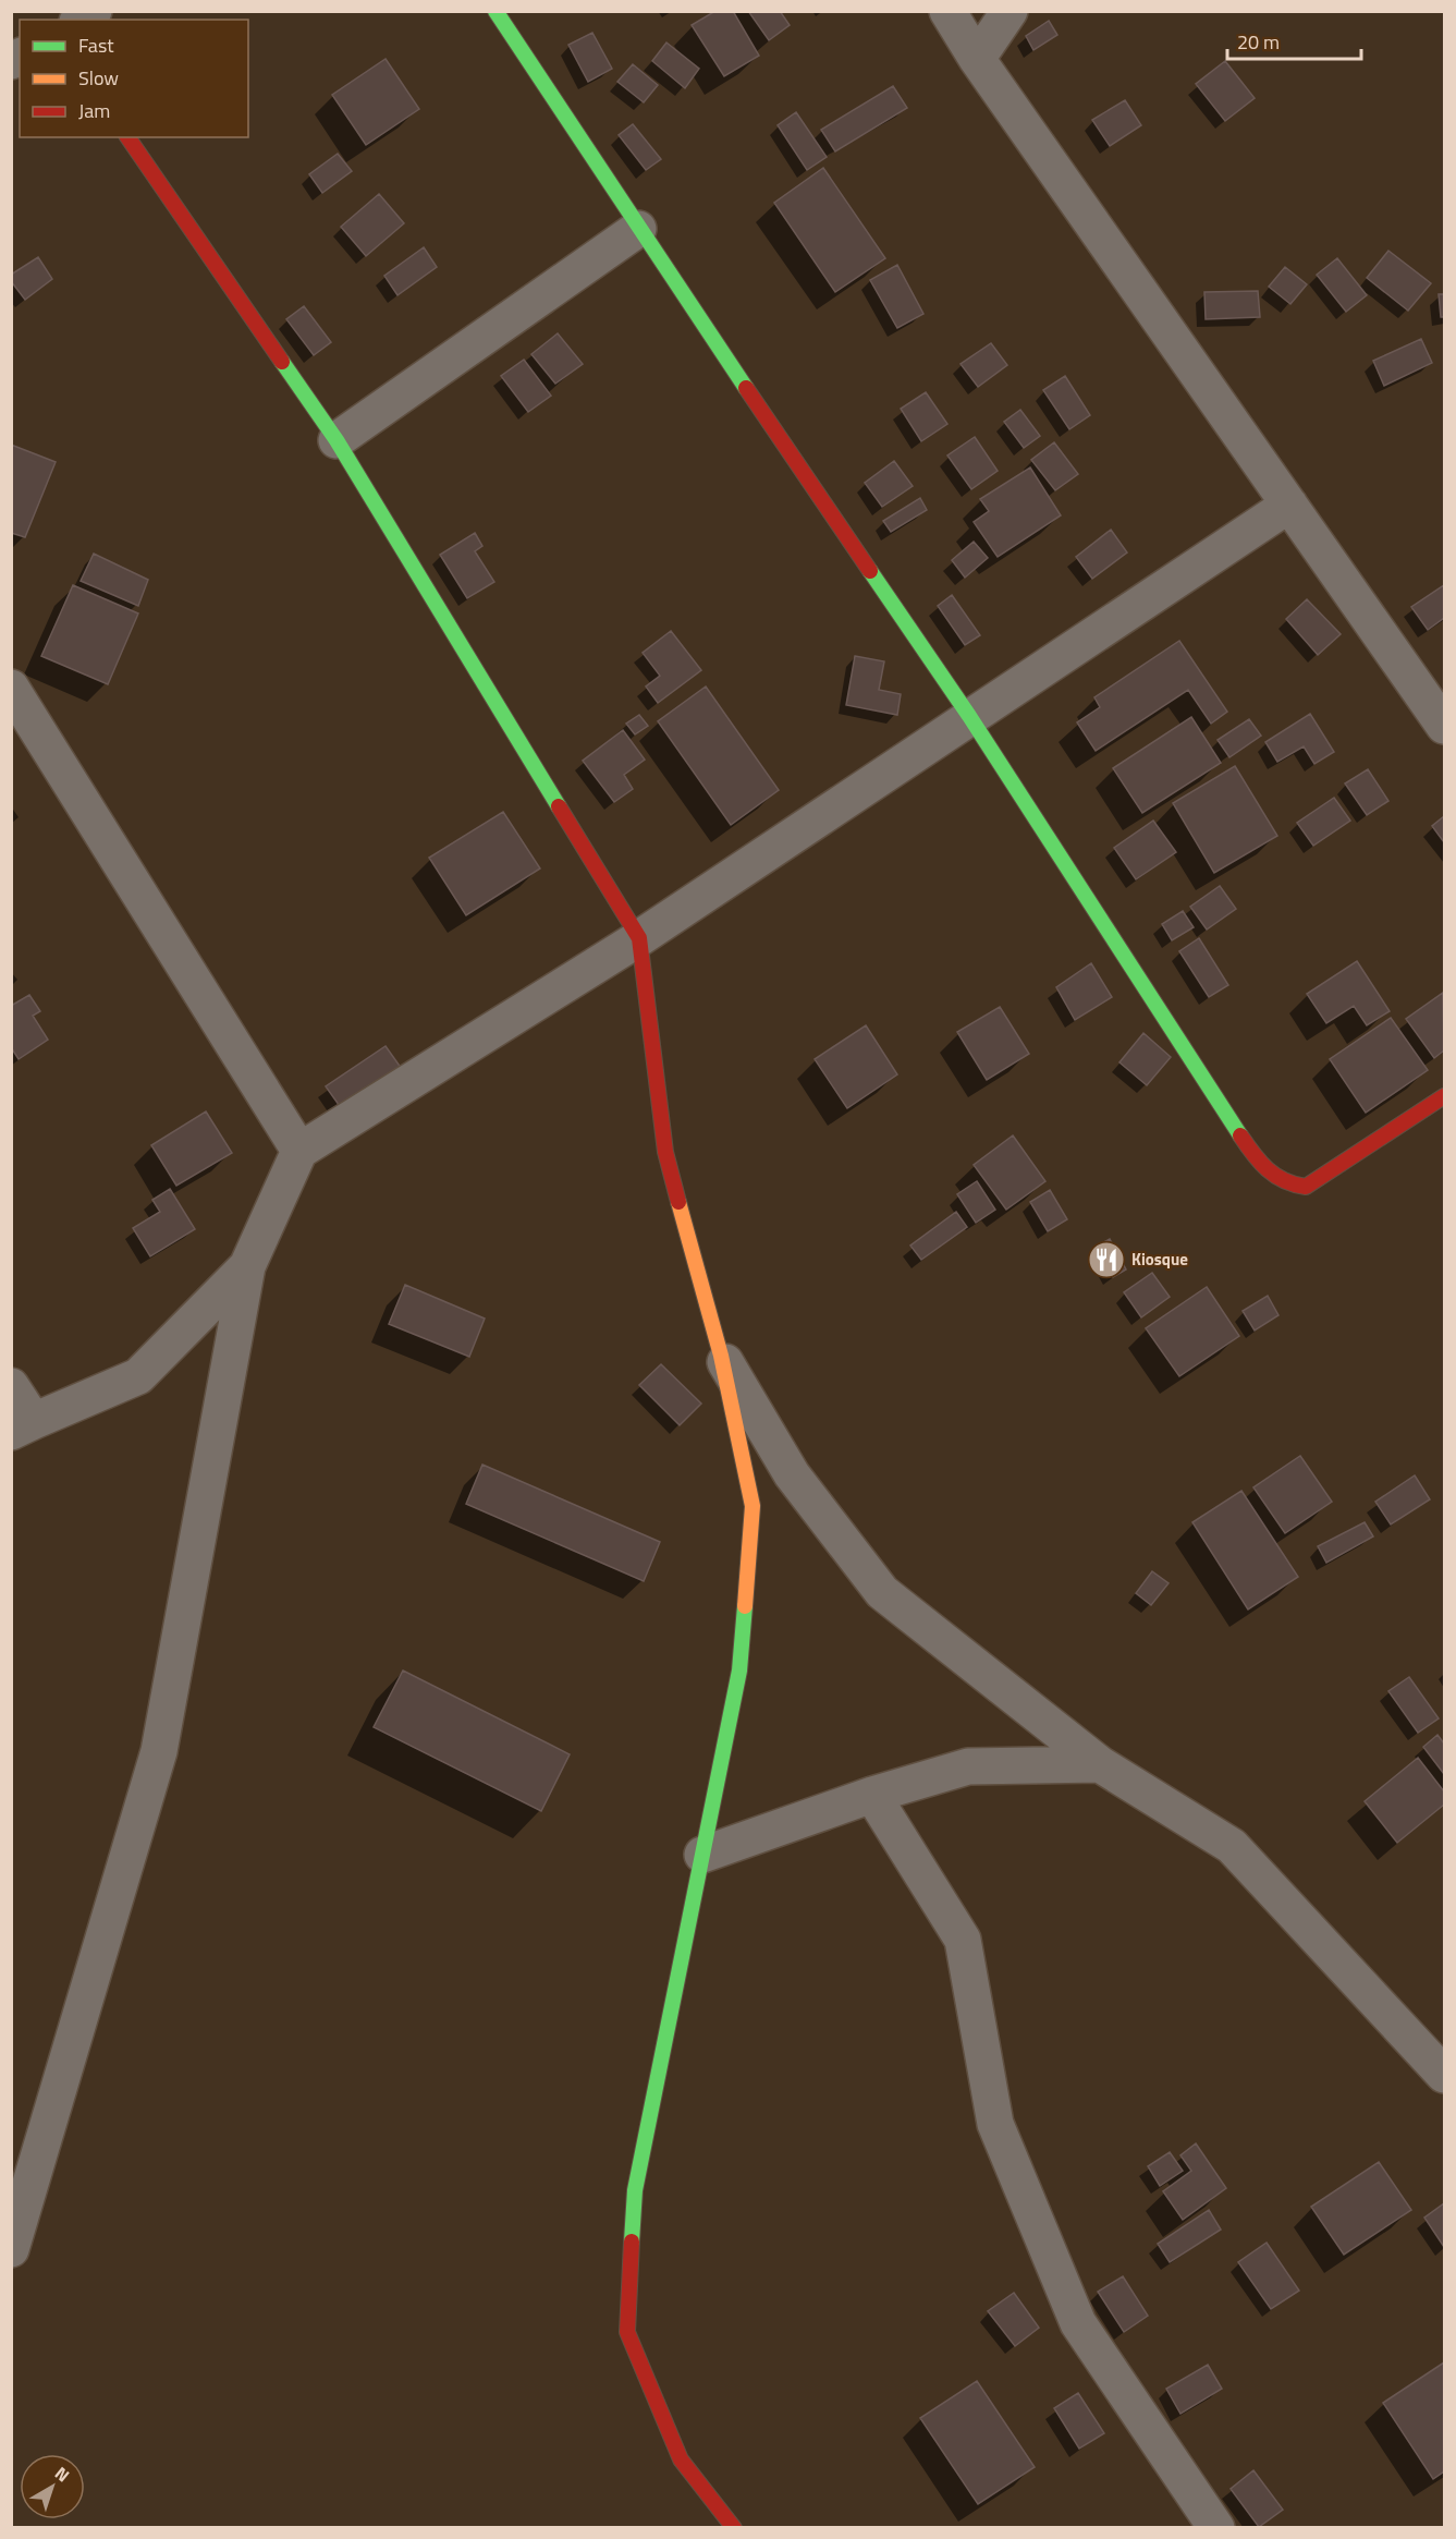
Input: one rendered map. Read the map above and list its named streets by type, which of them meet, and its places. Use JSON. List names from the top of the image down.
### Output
{
  "places": {
    "restaurant": ["Kiosque"]
  },
  "legend": ["Fast", "Slow", "Jam"],
  "scale_bar": "20 m",
  "north": "top right"
}
